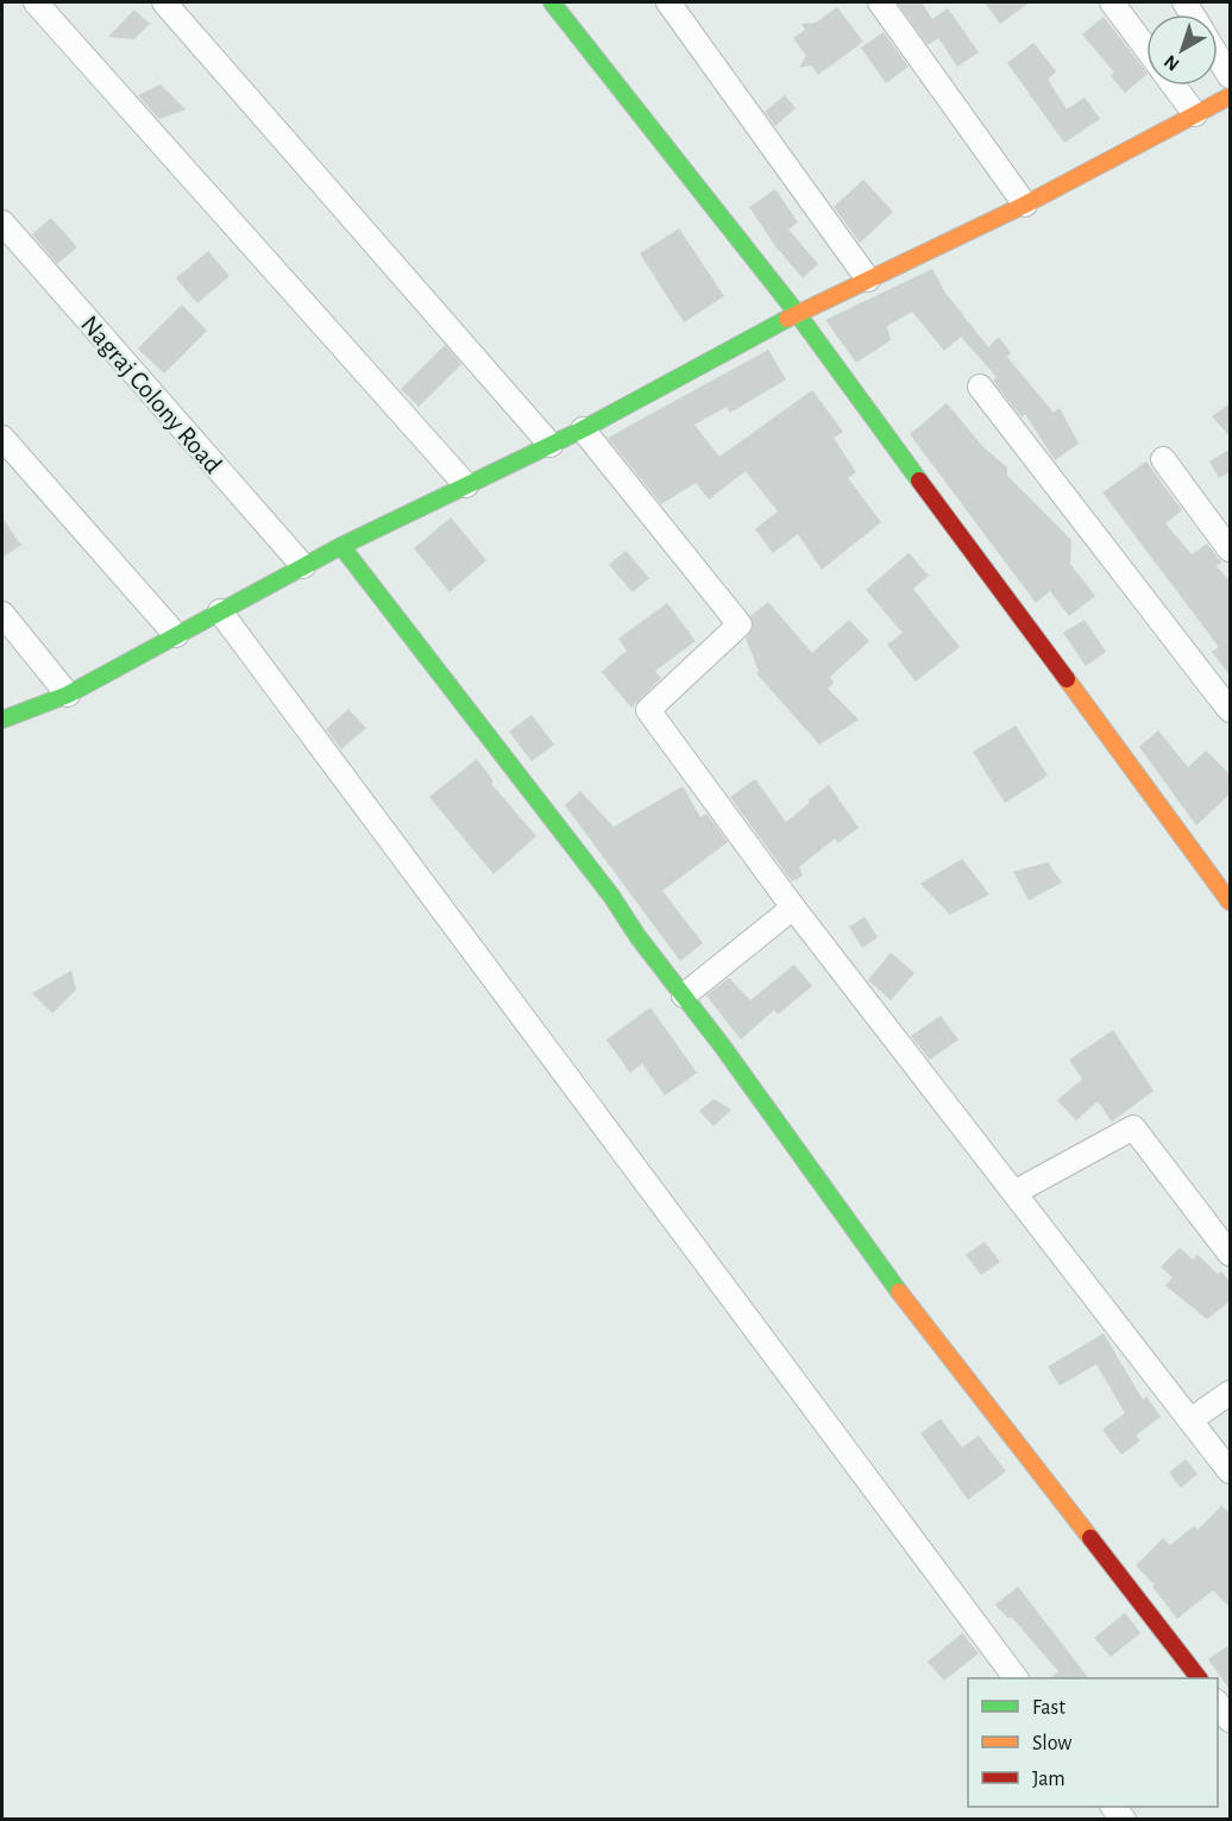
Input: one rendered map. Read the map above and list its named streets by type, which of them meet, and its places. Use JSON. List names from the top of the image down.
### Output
{
  "streets": {
    "street": ["Nagraj Colony Road"]
  },
  "legend": ["Fast", "Slow", "Jam"],
  "north": "bottom left"
}
